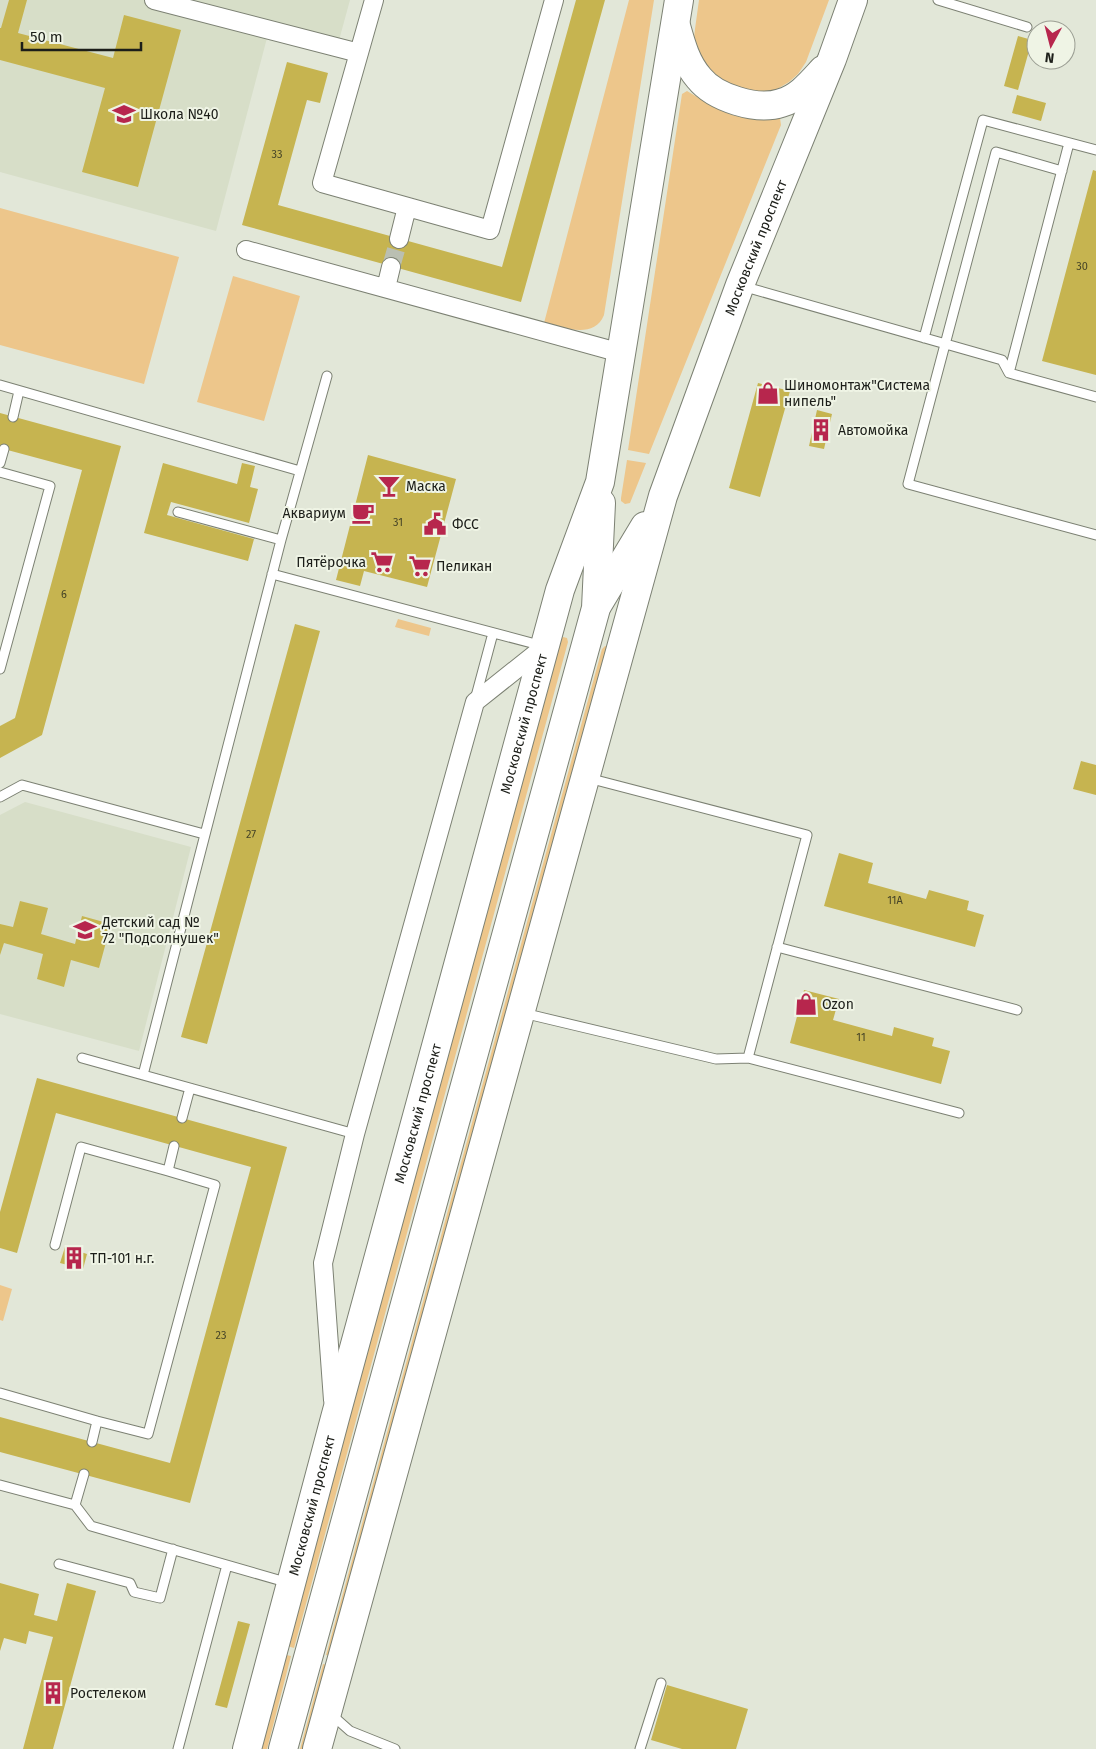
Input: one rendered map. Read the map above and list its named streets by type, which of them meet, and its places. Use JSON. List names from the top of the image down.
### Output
{
  "streets": {
    "main road": ["Московский проспект"]
  },
  "places": {
    "school or university": ["Школа №40", "Детский сад № 72 \"Подсолнушек\""],
    "shop": ["Шиномонтаж\"Система нипель\"", "Ozon"],
    "building": ["Автомойка", "ТП-101 н.г.", "Ростелеком"],
    "bar": ["Маска"],
    "cafe": ["Аквариум"],
    "public building": ["ФСС"],
    "supermarket": ["Пятёрочка", "Пеликан"]
  },
  "house_numbers": [
    "33",
    "30",
    "31",
    "6",
    "27",
    "11А",
    "11",
    "23"
  ],
  "scale_bar": "50 m",
  "north": "bottom"
}
